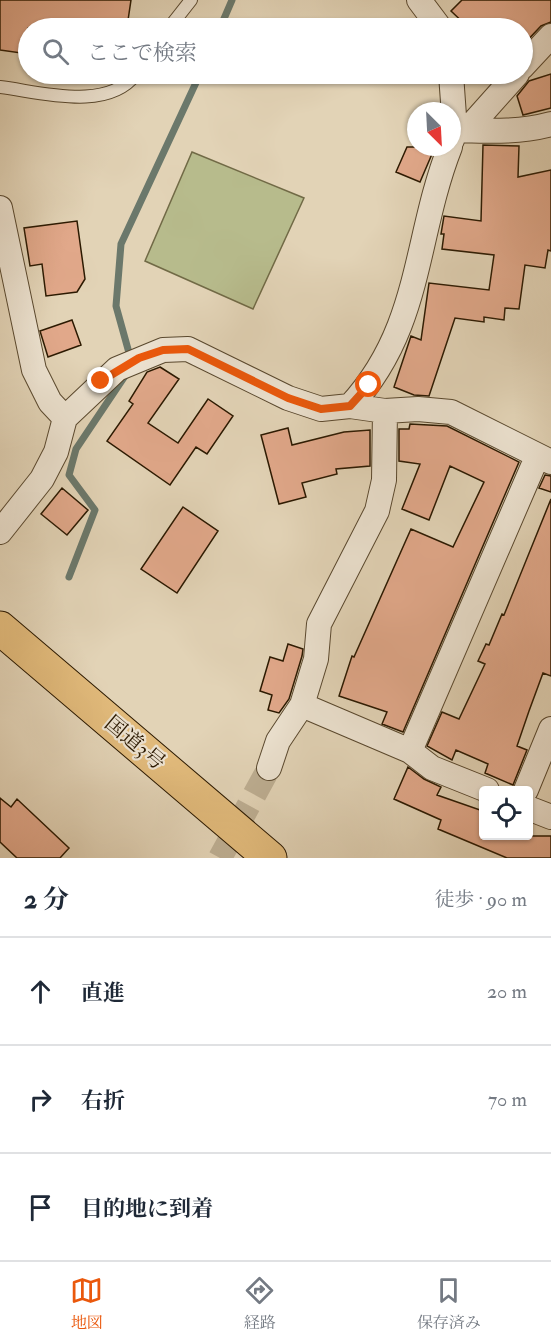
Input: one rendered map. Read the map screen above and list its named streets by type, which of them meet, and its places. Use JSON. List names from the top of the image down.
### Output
{
  "streets": {
    "highway": ["国道3号"]
  },
  "north": "bottom right",
  "page": {
    "search": "ここで検索",
    "heading": ["2 分", "徒歩 · 90 m"],
    "list": [
      ["直進", "20 m"],
      ["右折", "70 m"],
      "目的地に到着"
    ],
    "nav": ["地図", "経路", "保存済み"]
  }
}
